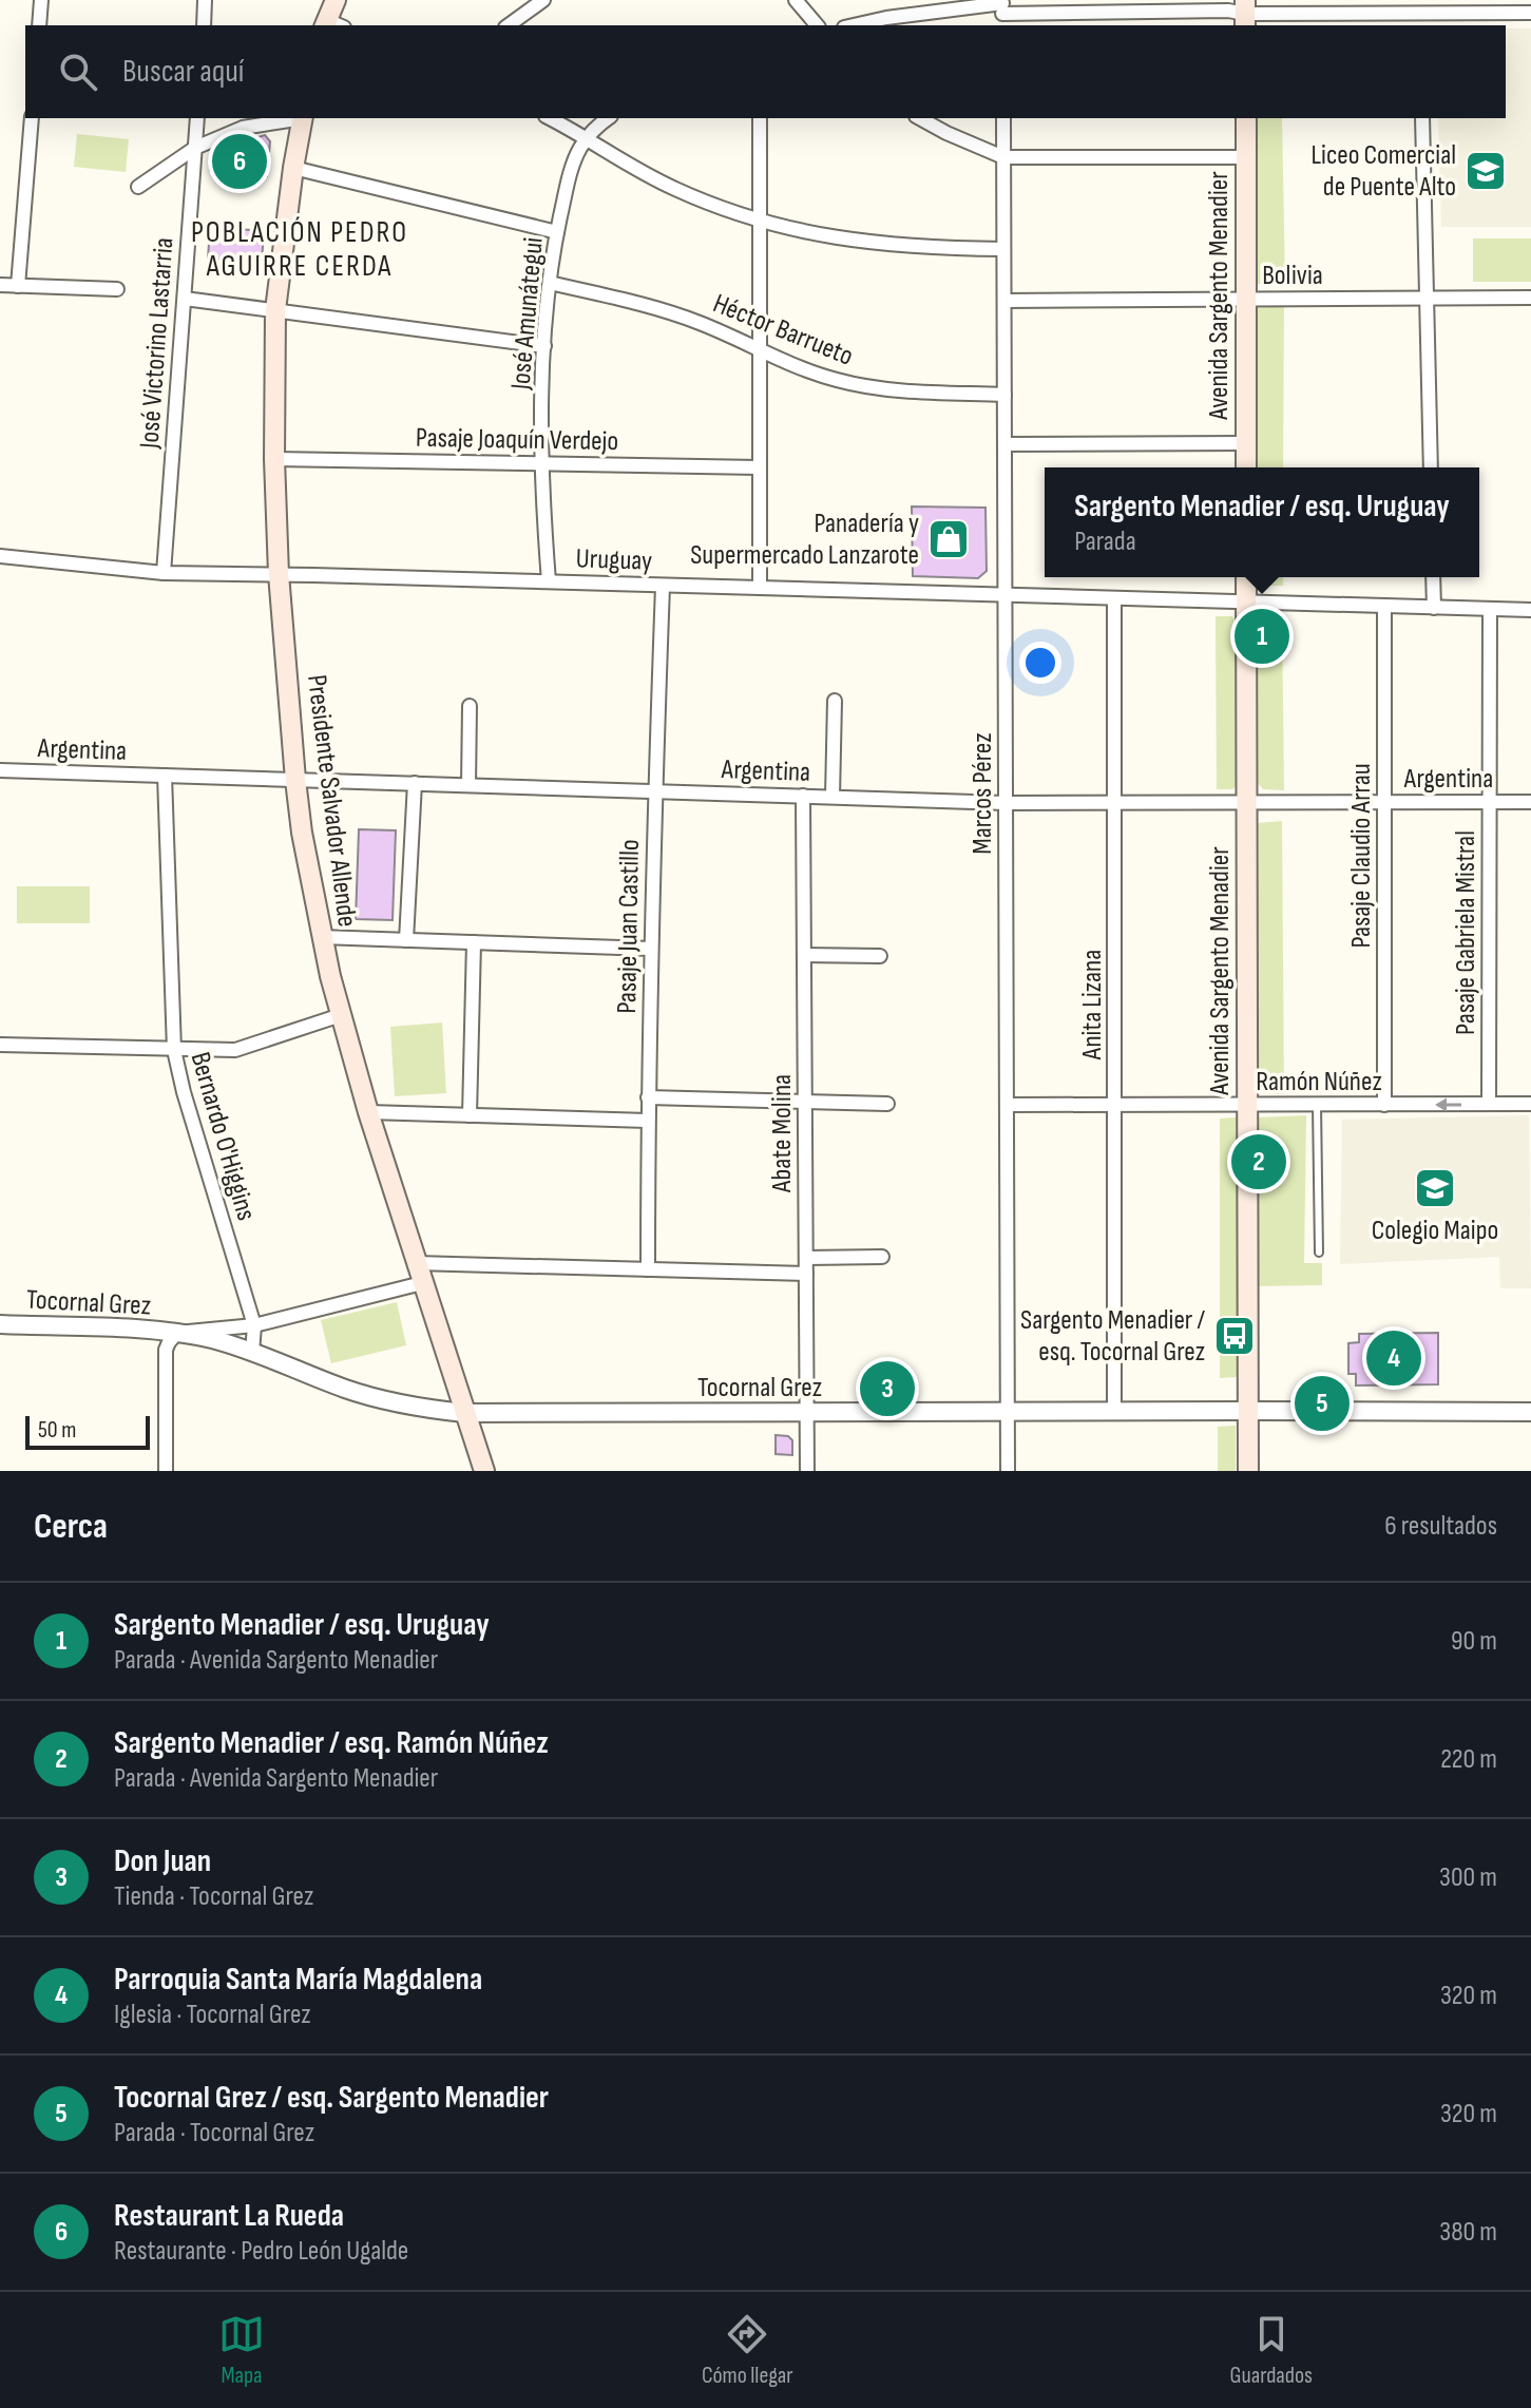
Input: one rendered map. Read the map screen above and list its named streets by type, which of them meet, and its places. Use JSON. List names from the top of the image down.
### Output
{
  "streets": {
    "main road": ["Avenida Sargento Menadier", "Presidente Salvador Allende"],
    "street": [
      "Bolivia",
      "José Amunátegui",
      "Héctor Barrueto",
      "José Victorino Lastarria",
      "Pasaje Joaquín Verdejo",
      "Uruguay",
      "Argentina",
      "Marcos Pérez",
      "Pasaje Claudio Arrau",
      "Pasaje Juan Castillo",
      "Pasaje Gabriela Mistral",
      "Anita Lizana",
      "Ramón Núñez",
      "Abate Molina",
      "Bernardo O'Higgins",
      "Tocornal Grez"
    ]
  },
  "crossings": [
    ["Bolivia", "Avenida Sargento Menadier"],
    ["Bolivia", "Marcos Pérez"],
    ["Avenida Sargento Menadier", "Uruguay"],
    ["Avenida Sargento Menadier", "Argentina"],
    ["Avenida Sargento Menadier", "Ramón Núñez"],
    ["Avenida Sargento Menadier", "Tocornal Grez"],
    ["José Amunátegui", "Héctor Barrueto"],
    ["José Amunátegui", "Pasaje Joaquín Verdejo"],
    ["José Amunátegui", "Uruguay"],
    ["Héctor Barrueto", "Marcos Pérez"],
    ["José Victorino Lastarria", "Uruguay"],
    ["Pasaje Joaquín Verdejo", "Presidente Salvador Allende"],
    ["Uruguay", "Marcos Pérez"],
    ["Uruguay", "Presidente Salvador Allende"],
    ["Uruguay", "Pasaje Claudio Arrau"],
    ["Uruguay", "Pasaje Juan Castillo"],
    ["Uruguay", "Pasaje Gabriela Mistral"],
    ["Uruguay", "Anita Lizana"],
    ["Argentina", "Marcos Pérez"],
    ["Argentina", "Presidente Salvador Allende"],
    ["Argentina", "Pasaje Claudio Arrau"],
    ["Argentina", "Pasaje Juan Castillo"],
    ["Argentina", "Pasaje Gabriela Mistral"],
    ["Argentina", "Anita Lizana"],
    ["Argentina", "Abate Molina"],
    ["Argentina", "Bernardo O'Higgins"],
    ["Marcos Pérez", "Ramón Núñez"],
    ["Marcos Pérez", "Tocornal Grez"],
    ["Presidente Salvador Allende", "Tocornal Grez"],
    ["Pasaje Claudio Arrau", "Ramón Núñez"],
    ["Pasaje Gabriela Mistral", "Ramón Núñez"],
    ["Anita Lizana", "Ramón Núñez"],
    ["Anita Lizana", "Tocornal Grez"],
    ["Abate Molina", "Tocornal Grez"],
    ["Bernardo O'Higgins", "Tocornal Grez"]
  ],
  "districts": ["POBLACIÓN PEDRO AGUIRRE CERDA"],
  "places": {
    "school or university": ["Liceo Comercial de Puente Alto", "Colegio Maipo"],
    "shop": ["Panadería y Supermercado Lanzarote"],
    "bus stop": ["Sargento Menadier / esq. Tocornal Grez"]
  },
  "scale_bar": "50 m",
  "page": {
    "search": "Buscar aquí",
    "pins": [
      "6",
      "1",
      "2",
      "4",
      "3",
      "5"
    ],
    "popup": ["Sargento Menadier / esq. Uruguay", "Parada"],
    "scale": "50 m",
    "heading": ["Cerca", "6 resultados"],
    "list": [
      {
        "mark": "1",
        "name": "Sargento Menadier / esq. Uruguay",
        "note": "Parada · Avenida Sargento Menadier",
        "value": "90 m"
      },
      {
        "mark": "2",
        "name": "Sargento Menadier / esq. Ramón Núñez",
        "note": "Parada · Avenida Sargento Menadier",
        "value": "220 m"
      },
      {
        "mark": "3",
        "name": "Don Juan",
        "note": "Tienda · Tocornal Grez",
        "value": "300 m"
      },
      {
        "mark": "4",
        "name": "Parroquia Santa María Magdalena",
        "note": "Iglesia · Tocornal Grez",
        "value": "320 m"
      },
      {
        "mark": "5",
        "name": "Tocornal Grez / esq. Sargento Menadier",
        "note": "Parada · Tocornal Grez",
        "value": "320 m"
      },
      {
        "mark": "6",
        "name": "Restaurant La Rueda",
        "note": "Restaurante · Pedro León Ugalde",
        "value": "380 m"
      }
    ],
    "nav": ["Mapa", "Cómo llegar", "Guardados"]
  }
}
